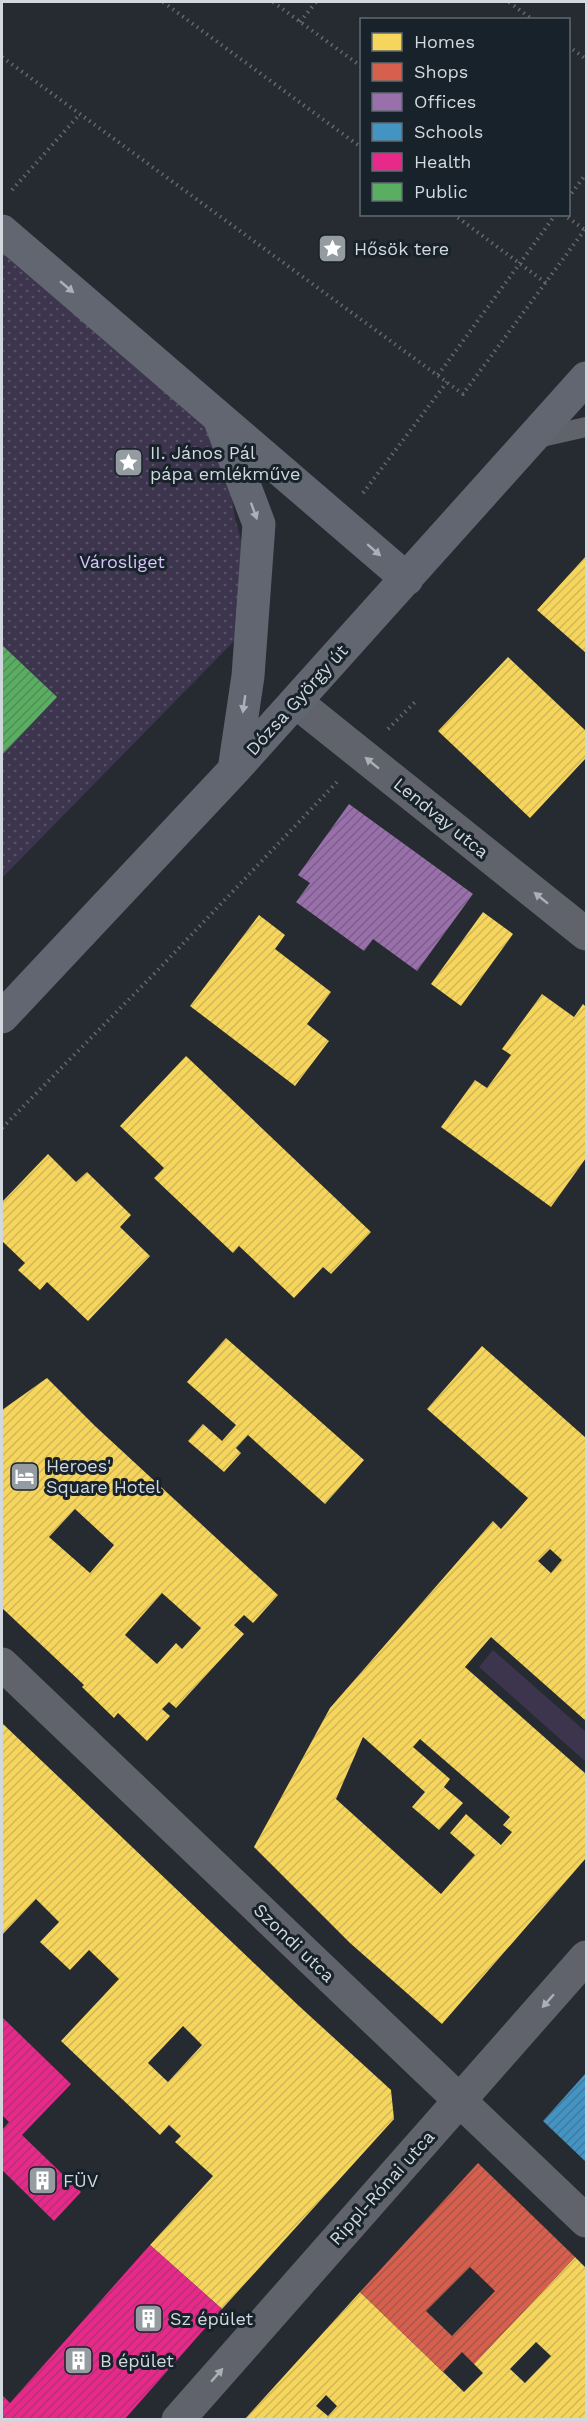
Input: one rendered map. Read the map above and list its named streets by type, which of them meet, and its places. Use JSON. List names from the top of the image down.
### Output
{
  "streets": {
    "street": [
      "Dózsa György út",
      "Lendvay utca",
      "Szondi utca",
      "Rippl-Rónai utca"
    ]
  },
  "crossings": [
    ["Dózsa György út", "Lendvay utca"],
    ["Szondi utca", "Rippl-Rónai utca"]
  ],
  "one_way": ["Lendvay utca"],
  "parks": ["Városliget"],
  "places": {
    "place": ["Hősök tere", "II. János Pál pápa emlékműve"],
    "hotel": ["Heroes' Square Hotel"],
    "building": ["FÜV", "Sz épület", "B épület"]
  },
  "legend": [
    "Homes",
    "Shops",
    "Offices",
    "Schools",
    "Health",
    "Public"
  ]
}
